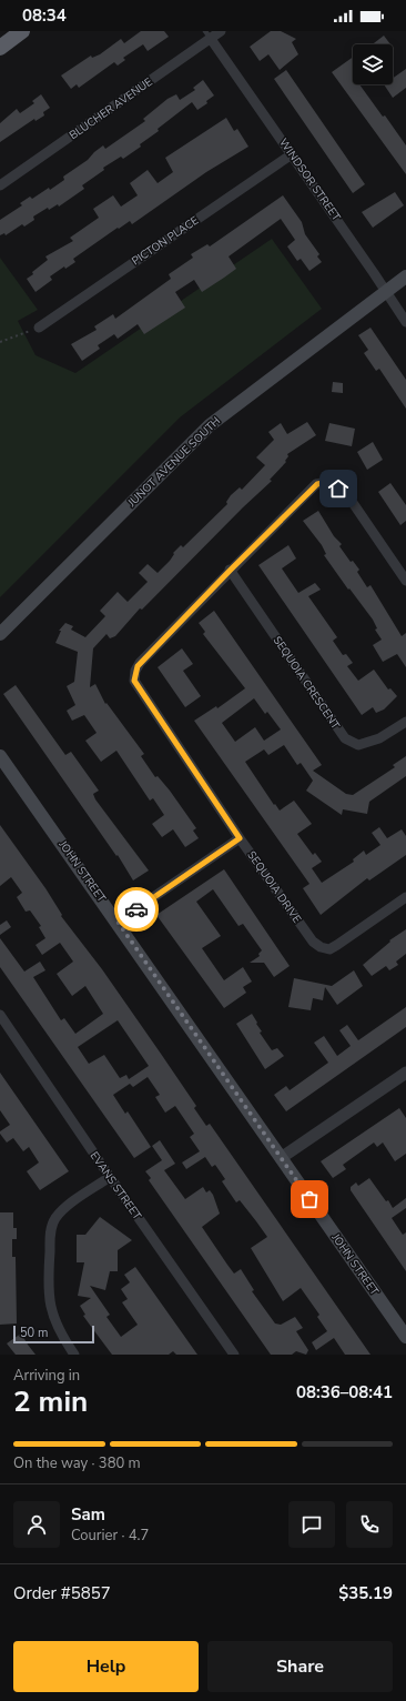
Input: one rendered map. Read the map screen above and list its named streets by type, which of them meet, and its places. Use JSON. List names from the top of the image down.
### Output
{
  "streets": {
    "main road": ["JUNOT AVENUE SOUTH", "JOHN STREET"],
    "street": [
      "BLUCHER AVENUE",
      "WINDSOR STREET",
      "PICTON PLACE",
      "SEQUOIA CRESCENT",
      "SEQUOIA DRIVE",
      "EVANS STREET"
    ]
  },
  "crossings": [
    ["BLUCHER AVENUE", "WINDSOR STREET"],
    ["WINDSOR STREET", "PICTON PLACE"],
    ["WINDSOR STREET", "JUNOT AVENUE SOUTH"],
    ["SEQUOIA CRESCENT", "SEQUOIA DRIVE"]
  ],
  "scale_bar": "50 m",
  "page": {
    "status": "08:34",
    "scale": "50 m",
    "heading": ["2 min", "Arriving in", "08:36–08:41"],
    "panel": [
      "Sam",
      "Courier · 4.7",
      "Order #5857",
      "$35.19"
    ],
    "bar": "On the way · 380 m",
    "buttons": ["Help", "Share"]
  }
}
